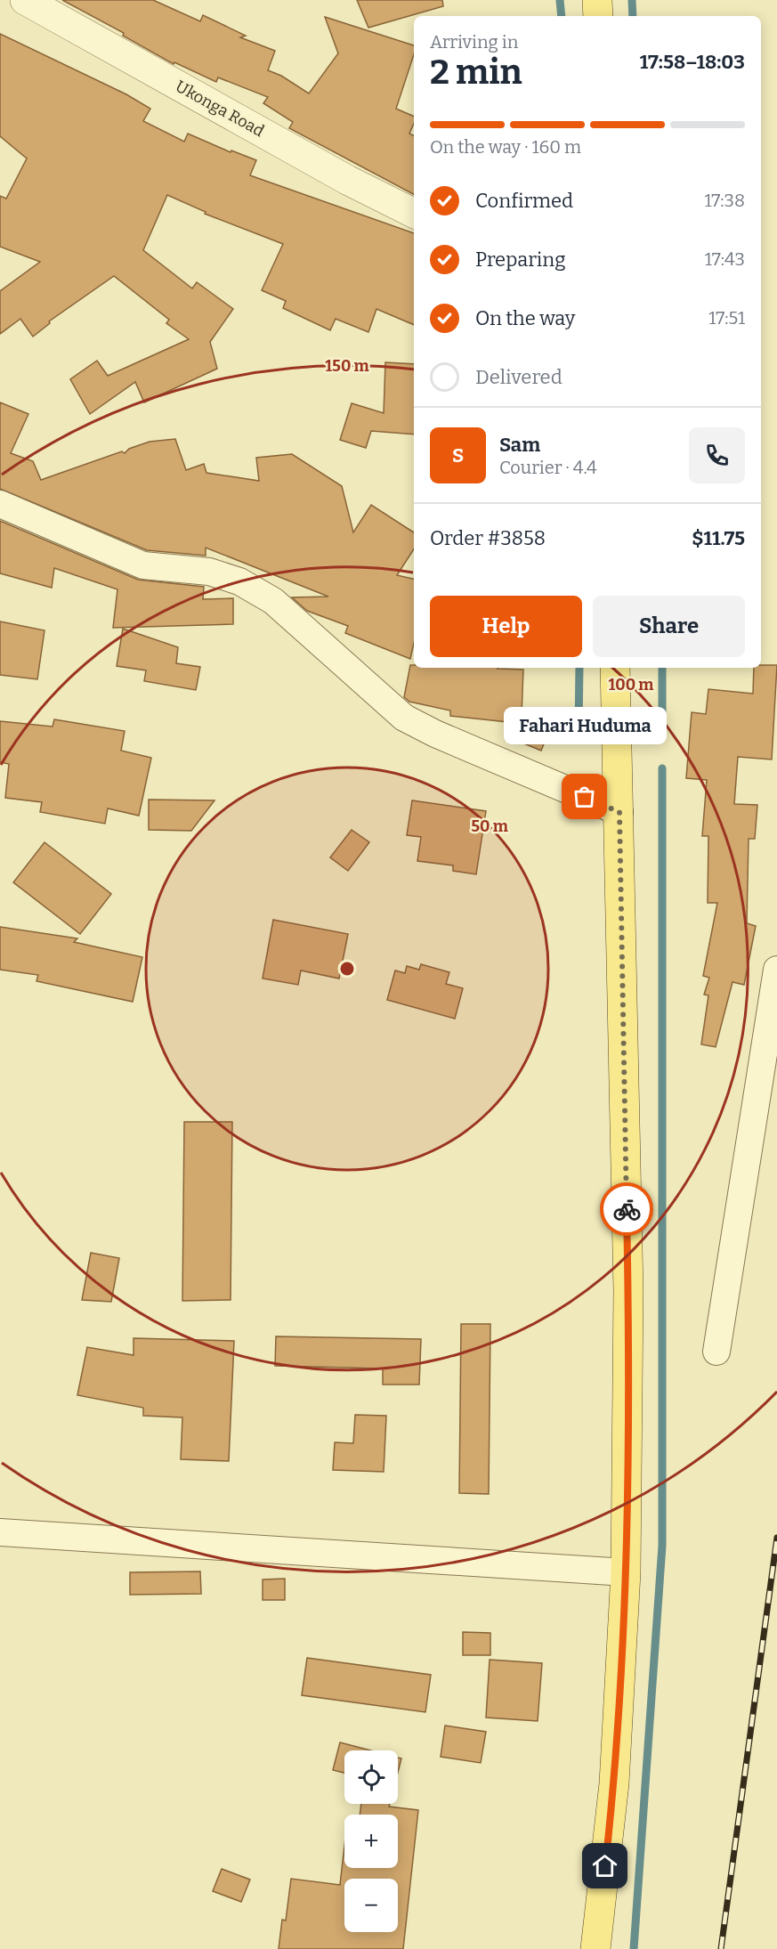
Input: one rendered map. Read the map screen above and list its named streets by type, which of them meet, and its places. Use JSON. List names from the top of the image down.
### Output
{
  "streets": {
    "street": ["Ukonga Road"]
  },
  "places": ["Fahari Huduma"],
  "page": {
    "heading": ["2 min", "Arriving in", "17:58–18:03"],
    "panel": [
      "Sam",
      "Courier · 4.4",
      "Order #3858",
      "$11.75"
    ],
    "bar": "On the way · 160 m",
    "list": [
      ["Confirmed", "17:38"],
      ["Preparing", "17:43"],
      ["On the way", "17:51"],
      "Delivered"
    ],
    "round": "S",
    "buttons": ["Help", "Share"],
    "bubble": "Fahari Huduma",
    "map_buttons": ["+", "−"]
  },
  "rings": ["150 m", "100 m", "50 m"]
}
